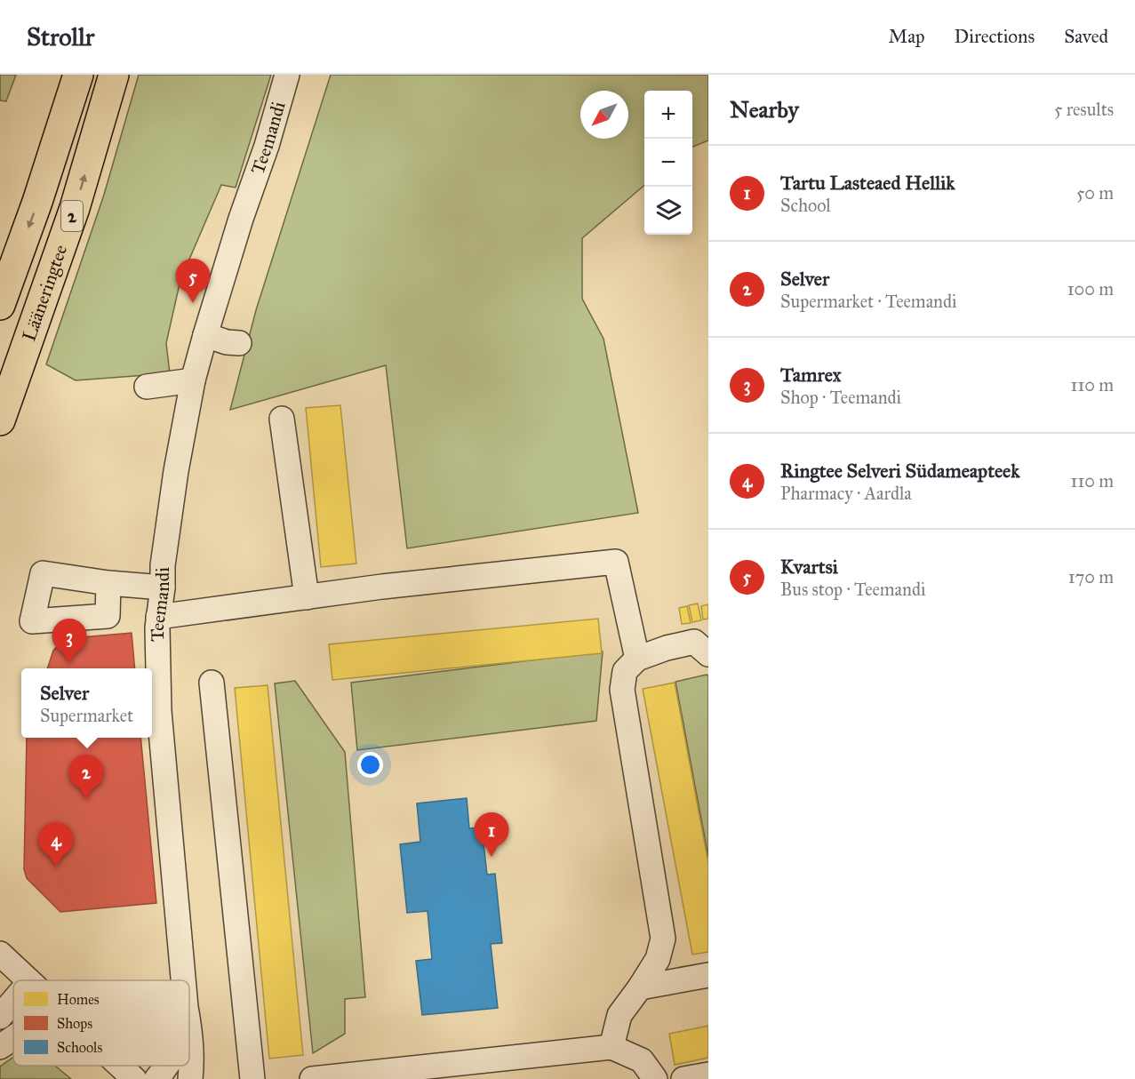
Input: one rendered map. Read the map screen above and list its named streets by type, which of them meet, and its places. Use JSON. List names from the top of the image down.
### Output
{
  "streets": {
    "highway": ["2", "Lääneringtee"],
    "street": ["Teemandi"]
  },
  "legend": ["Homes", "Shops", "Schools"],
  "north": "bottom left",
  "page": {
    "header": "Strollr",
    "nav": ["Map", "Directions", "Saved"],
    "heading": ["Nearby", "5 results"],
    "map_buttons": ["+", "−"],
    "list": [
      {
        "mark": "1",
        "name": "Tartu Lasteaed Hellik",
        "note": "School",
        "value": "50 m"
      },
      {
        "mark": "2",
        "name": "Selver",
        "note": "Supermarket · Teemandi",
        "value": "100 m"
      },
      {
        "mark": "3",
        "name": "Tamrex",
        "note": "Shop · Teemandi",
        "value": "110 m"
      },
      {
        "mark": "4",
        "name": "Ringtee Selveri Südameapteek",
        "note": "Pharmacy · Aardla",
        "value": "110 m"
      },
      {
        "mark": "5",
        "name": "Kvartsi",
        "note": "Bus stop · Teemandi",
        "value": "170 m"
      }
    ],
    "pins": [
      "5",
      "3",
      "2",
      "1",
      "4"
    ],
    "popup": ["Selver", "Supermarket"]
  }
}
